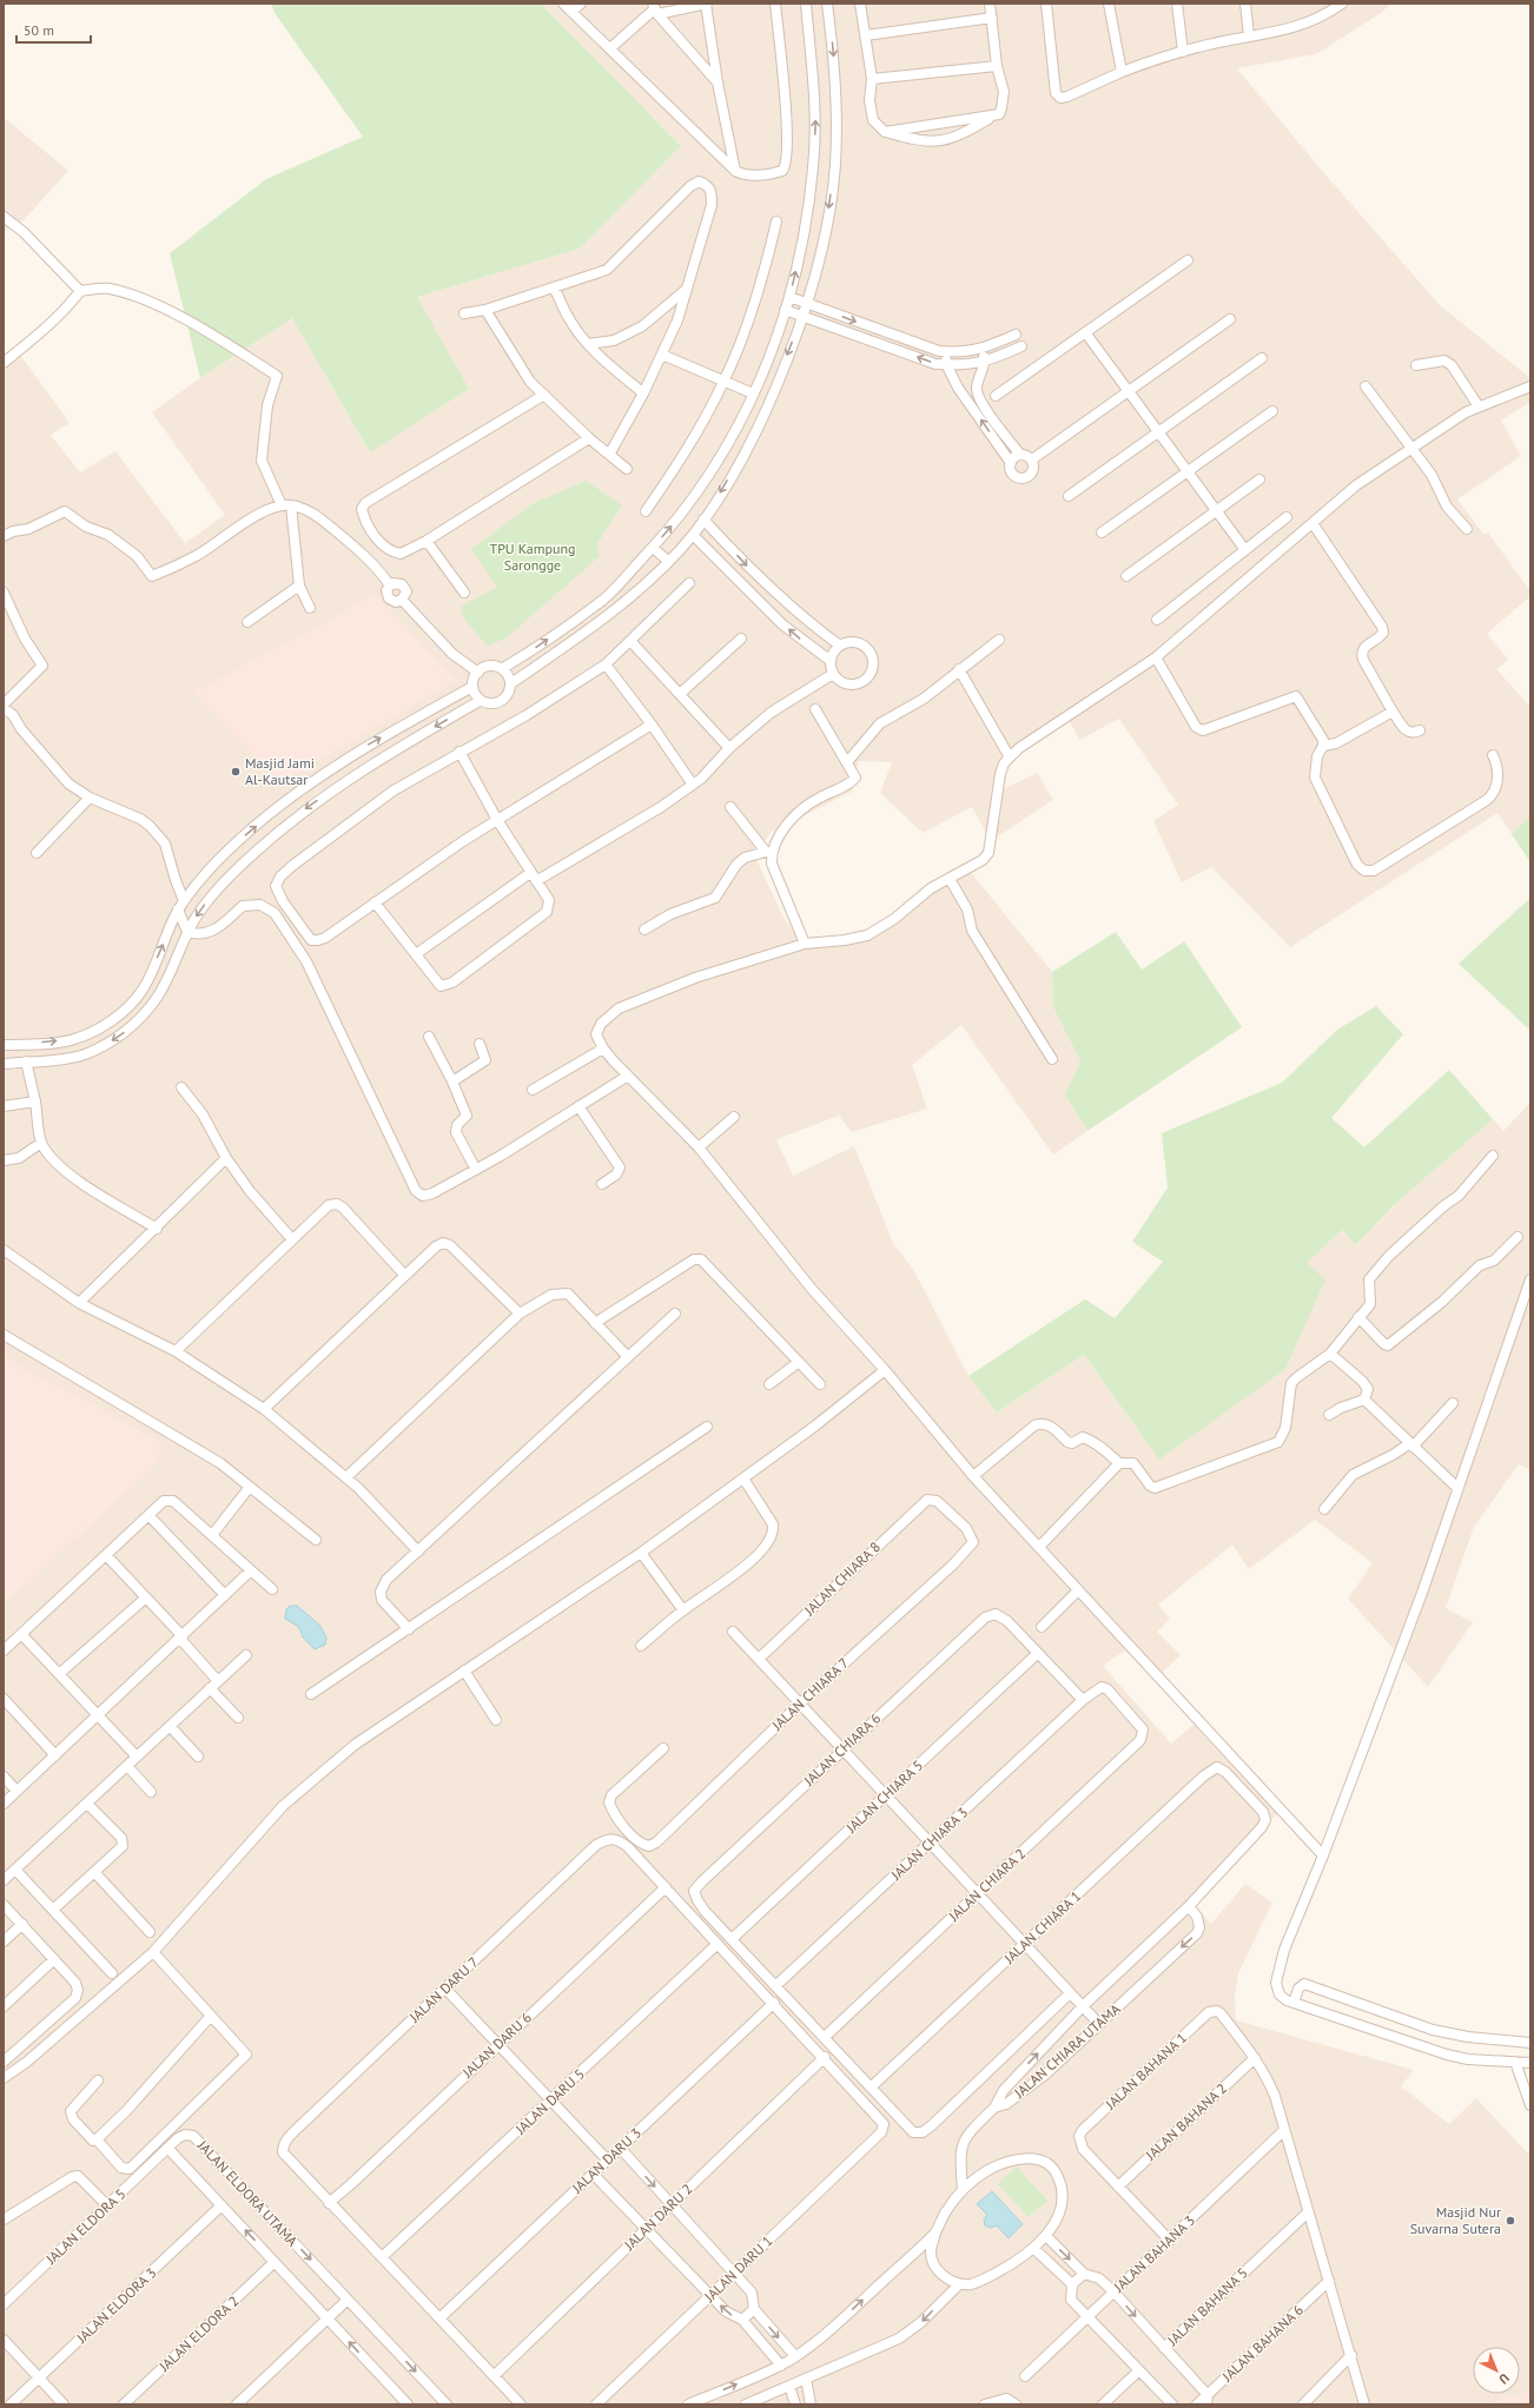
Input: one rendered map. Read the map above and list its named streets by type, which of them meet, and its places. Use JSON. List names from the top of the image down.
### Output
{
  "streets": {
    "street": [
      "JALAN CHIARA 8",
      "JALAN CHIARA 7",
      "JALAN CHIARA 6",
      "JALAN CHIARA 5",
      "JALAN CHIARA 3",
      "JALAN CHIARA 2",
      "JALAN CHIARA 1",
      "JALAN DARU 7",
      "JALAN DARU 6",
      "JALAN CHIARA UTAMA",
      "JALAN BAHANA 1",
      "JALAN DARU 5",
      "JALAN BAHANA 2",
      "JALAN DARU 3",
      "JALAN ELDORA UTAMA",
      "JALAN DARU 2",
      "JALAN ELDORA 5",
      "JALAN BAHANA 3",
      "JALAN DARU 1",
      "JALAN ELDORA 3",
      "JALAN BAHANA 5",
      "JALAN ELDORA 2",
      "JALAN BAHANA 6"
    ]
  },
  "crossings": [
    ["JALAN CHIARA 8", "JALAN CHIARA 7"],
    ["JALAN CHIARA 6", "JALAN CHIARA 5"],
    ["JALAN CHIARA 3", "JALAN CHIARA 2"],
    ["JALAN CHIARA 1", "JALAN CHIARA UTAMA"],
    ["JALAN DARU 7", "JALAN DARU 6"],
    ["JALAN BAHANA 1", "JALAN BAHANA 2"],
    ["JALAN ELDORA UTAMA", "JALAN ELDORA 5"],
    ["JALAN ELDORA UTAMA", "JALAN ELDORA 3"],
    ["JALAN ELDORA UTAMA", "JALAN ELDORA 2"],
    ["JALAN DARU 2", "JALAN DARU 1"]
  ],
  "parks": ["TPU Kampung Sarongge"],
  "places": ["Masjid Jami Al-Kautsar", "Masjid Nur Suvarna Sutera"],
  "scale_bar": "50 m",
  "north": "bottom right"
}
